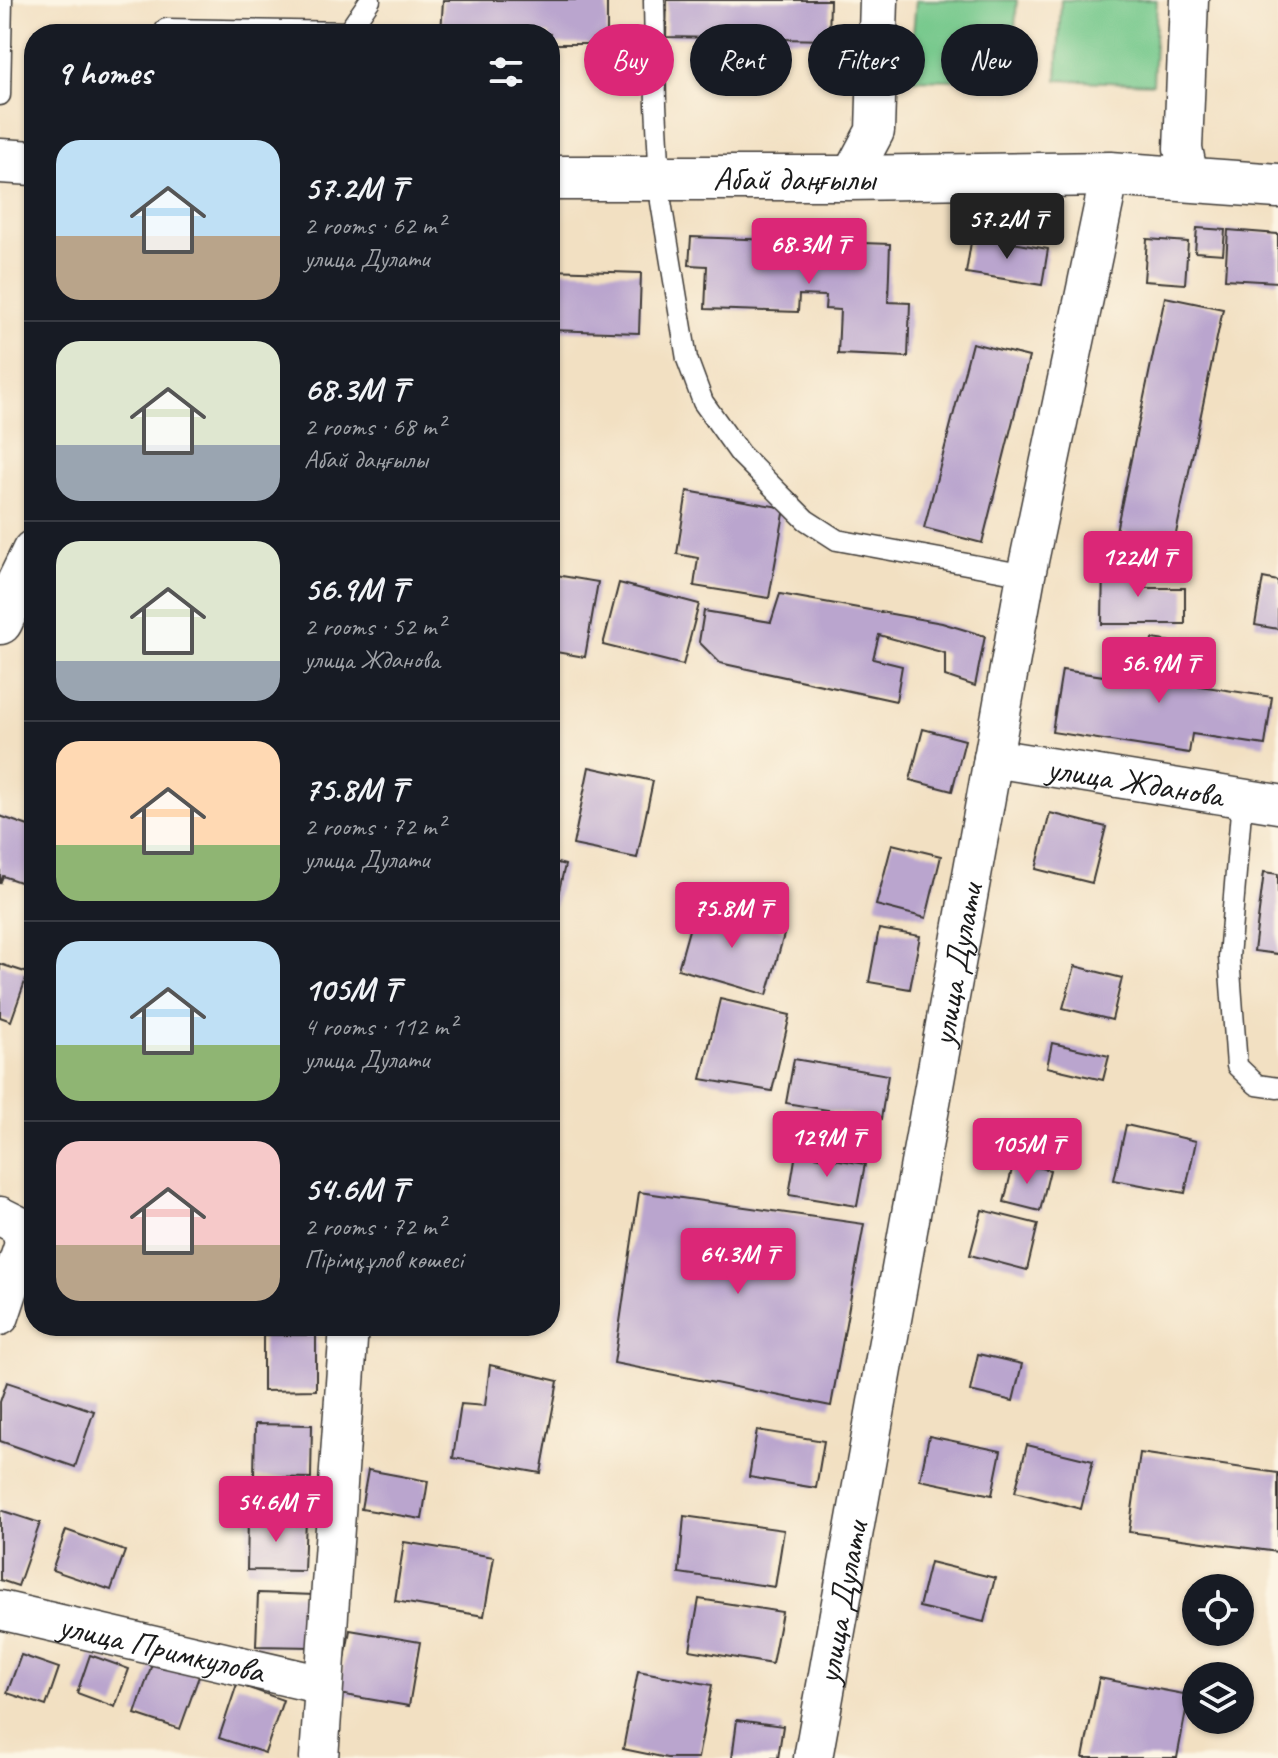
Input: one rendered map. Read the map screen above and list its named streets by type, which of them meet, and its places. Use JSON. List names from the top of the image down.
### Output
{
  "streets": {
    "main road": ["Абай даңғылы"],
    "street": ["улица Жданова", "улица Дулати", "улица Примкулова"]
  },
  "crossings": [
    ["Абай даңғылы", "улица Дулати"],
    ["улица Жданова", "улица Дулати"]
  ],
  "page": {
    "chip": [
      "Buy",
      "Rent",
      "Filters",
      "New"
    ],
    "heading": "9 homes",
    "list": [
      {
        "name": "57.2M ₸",
        "note": "2 rooms · 62 m² · улица Дулати"
      },
      {
        "name": "68.3M ₸",
        "note": "2 rooms · 68 m² · Абай даңғылы"
      },
      {
        "name": "56.9M ₸",
        "note": "2 rooms · 52 m² · улица Жданова"
      },
      {
        "name": "75.8M ₸",
        "note": "2 rooms · 72 m² · улица Дулати"
      },
      {
        "name": "105M ₸",
        "note": "4 rooms · 112 m² · улица Дулати"
      },
      {
        "name": "54.6M ₸",
        "note": "2 rooms · 72 m² · Пірімқұлов көшесі"
      }
    ],
    "price": [
      "57.2M ₸",
      "68.3M ₸",
      "122M ₸",
      "56.9M ₸",
      "75.8M ₸",
      "129M ₸",
      "105M ₸",
      "64.3M ₸",
      "54.6M ₸"
    ]
  }
}
